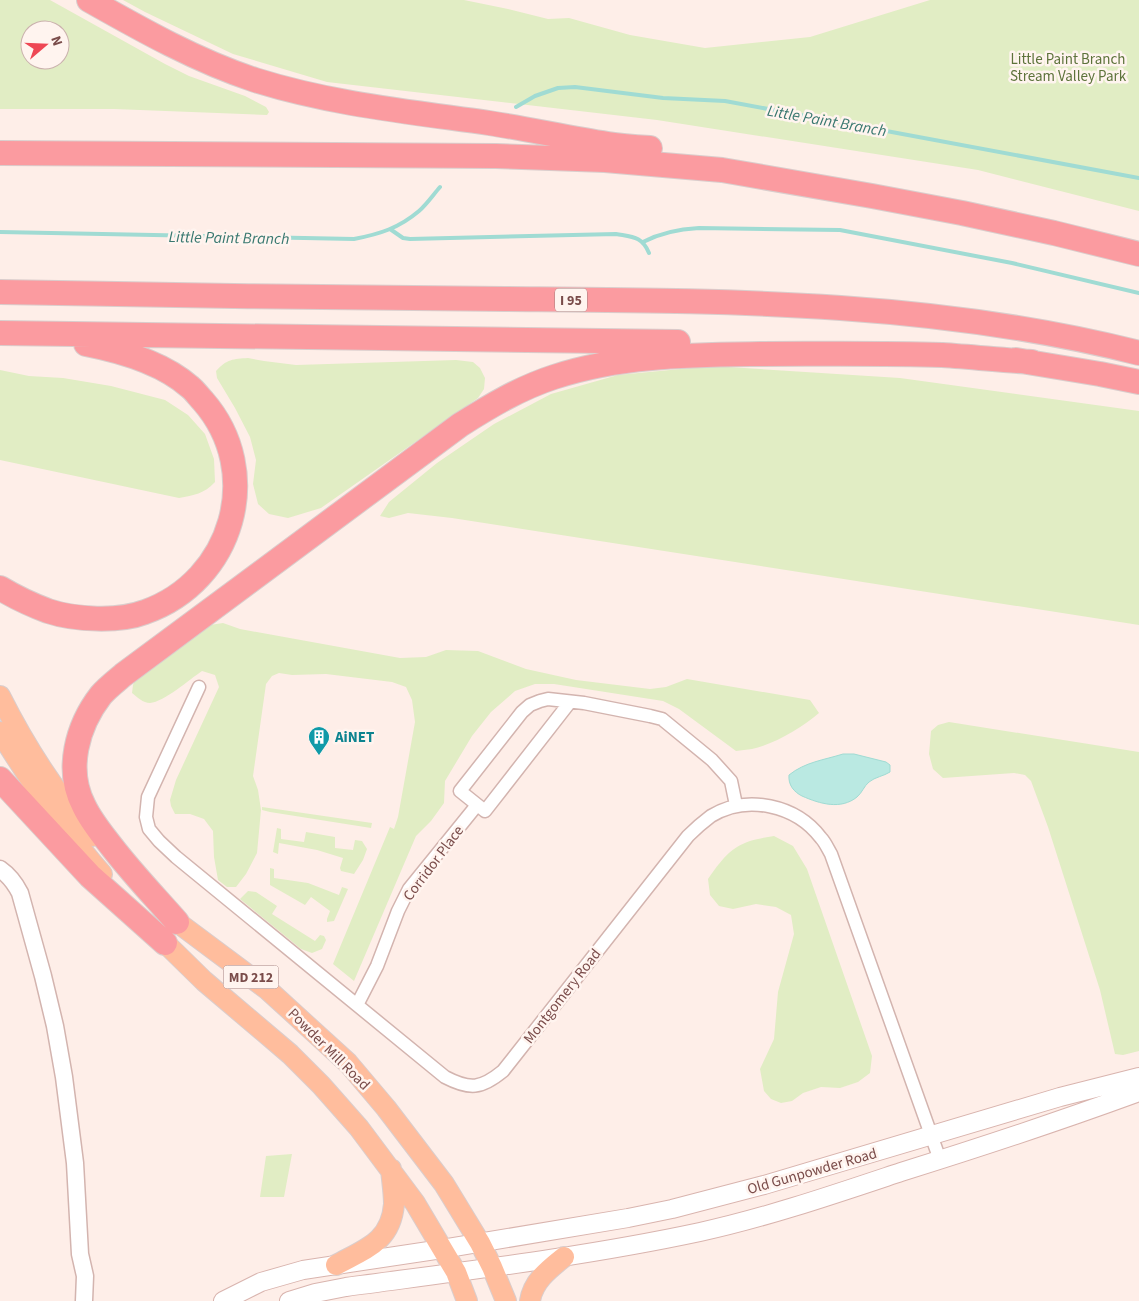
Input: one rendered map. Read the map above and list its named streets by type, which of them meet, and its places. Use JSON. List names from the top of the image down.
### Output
{
  "streets": {
    "highway": ["I 95"],
    "main road": ["MD 212", "Powder Mill Road", "Old Gunpowder Road"],
    "street": ["Corridor Place", "Montgomery Road"]
  },
  "crossings": [
    ["Corridor Place", "Montgomery Road"],
    ["MD 212", "Powder Mill Road"],
    ["MD 212", "Old Gunpowder Road"],
    ["Montgomery Road", "Old Gunpowder Road"],
    ["Powder Mill Road", "Old Gunpowder Road"]
  ],
  "water": ["Little Paint Branch"],
  "parks": ["Little Paint Branch Stream Valley Park"],
  "places": {
    "building": ["AiNET"]
  },
  "north": "right"
}
